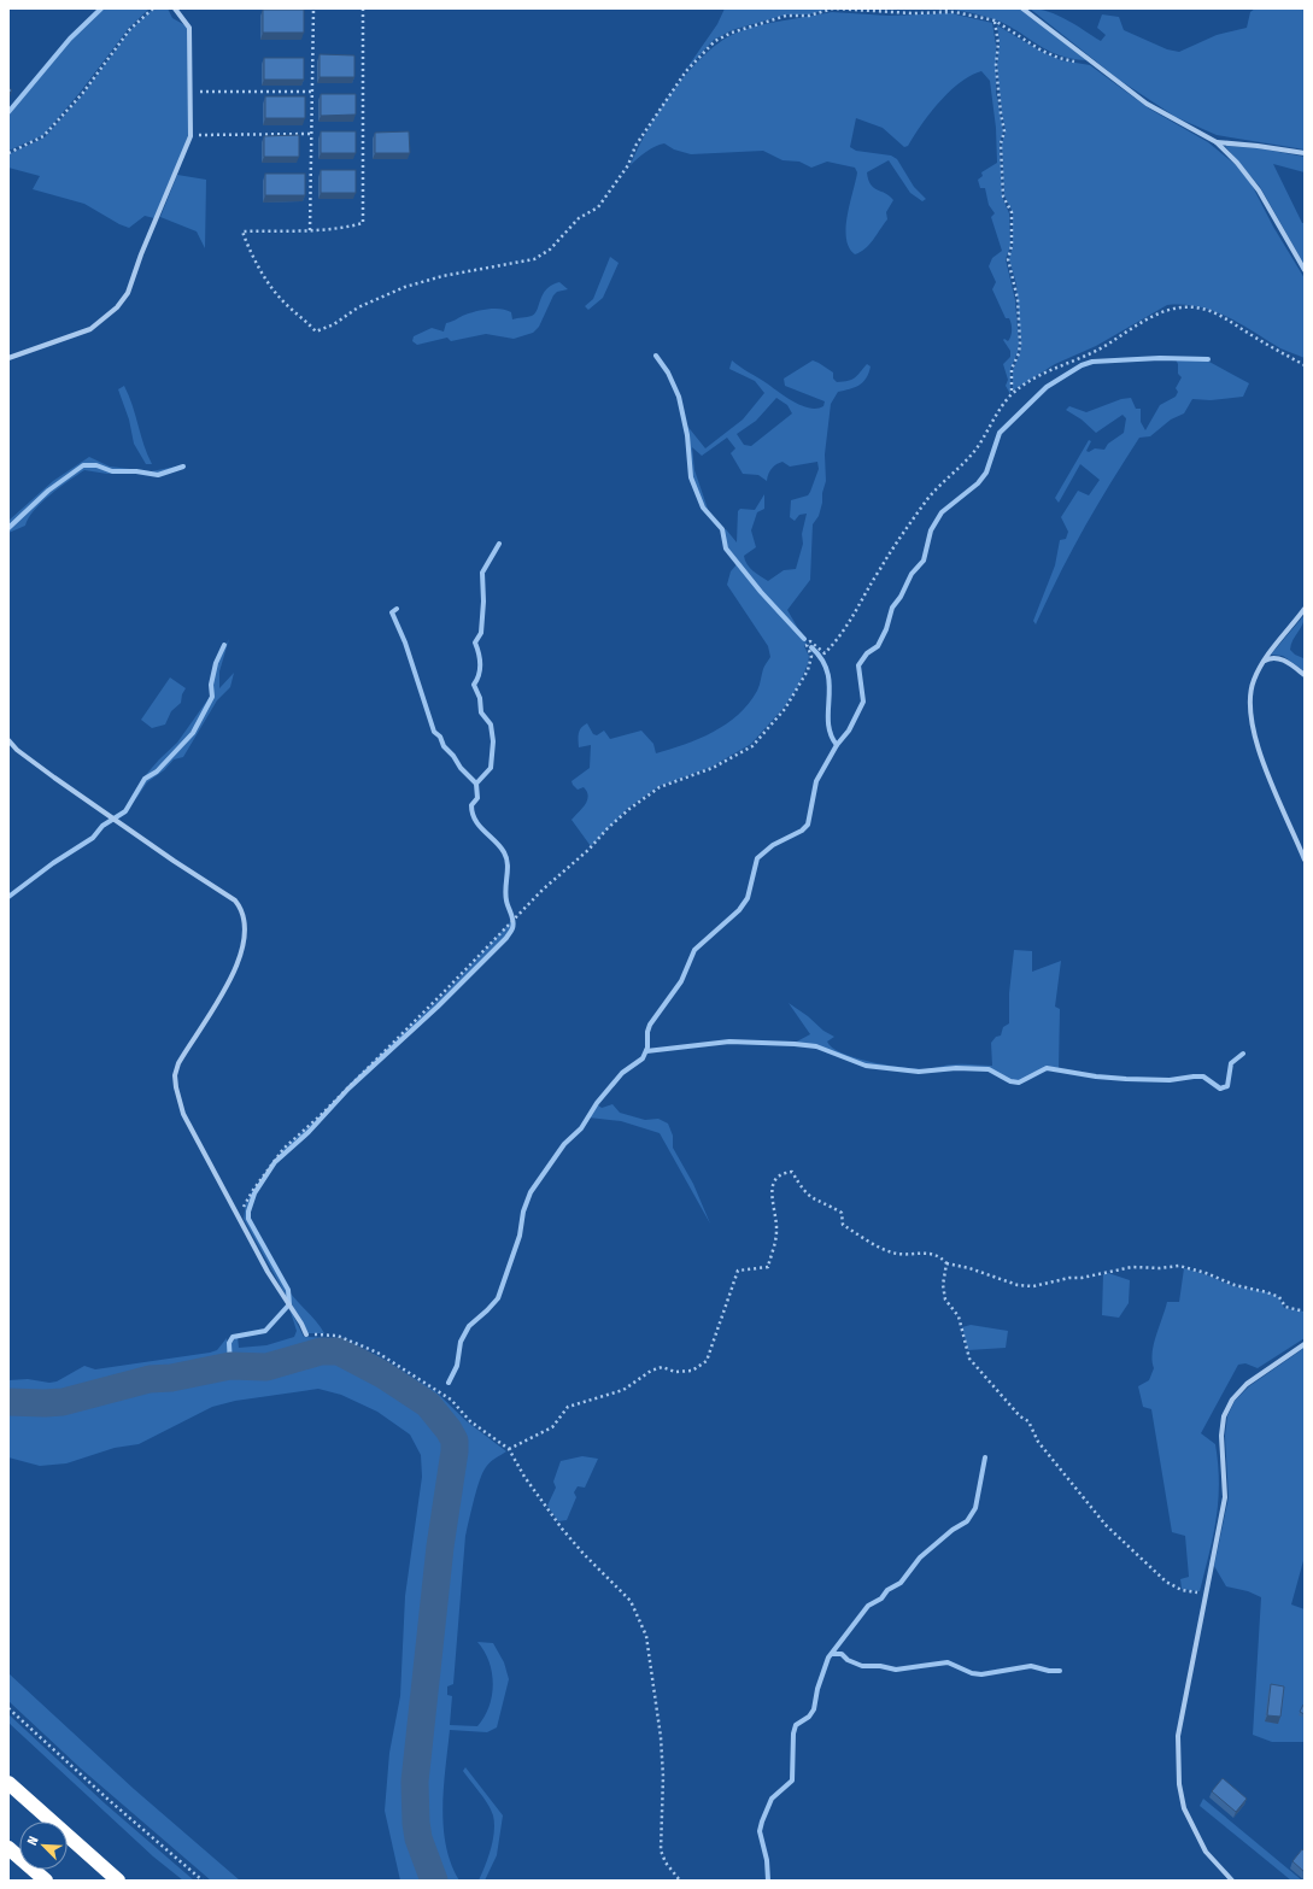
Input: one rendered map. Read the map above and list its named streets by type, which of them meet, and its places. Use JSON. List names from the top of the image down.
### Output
{
  "north": "top left"
}
